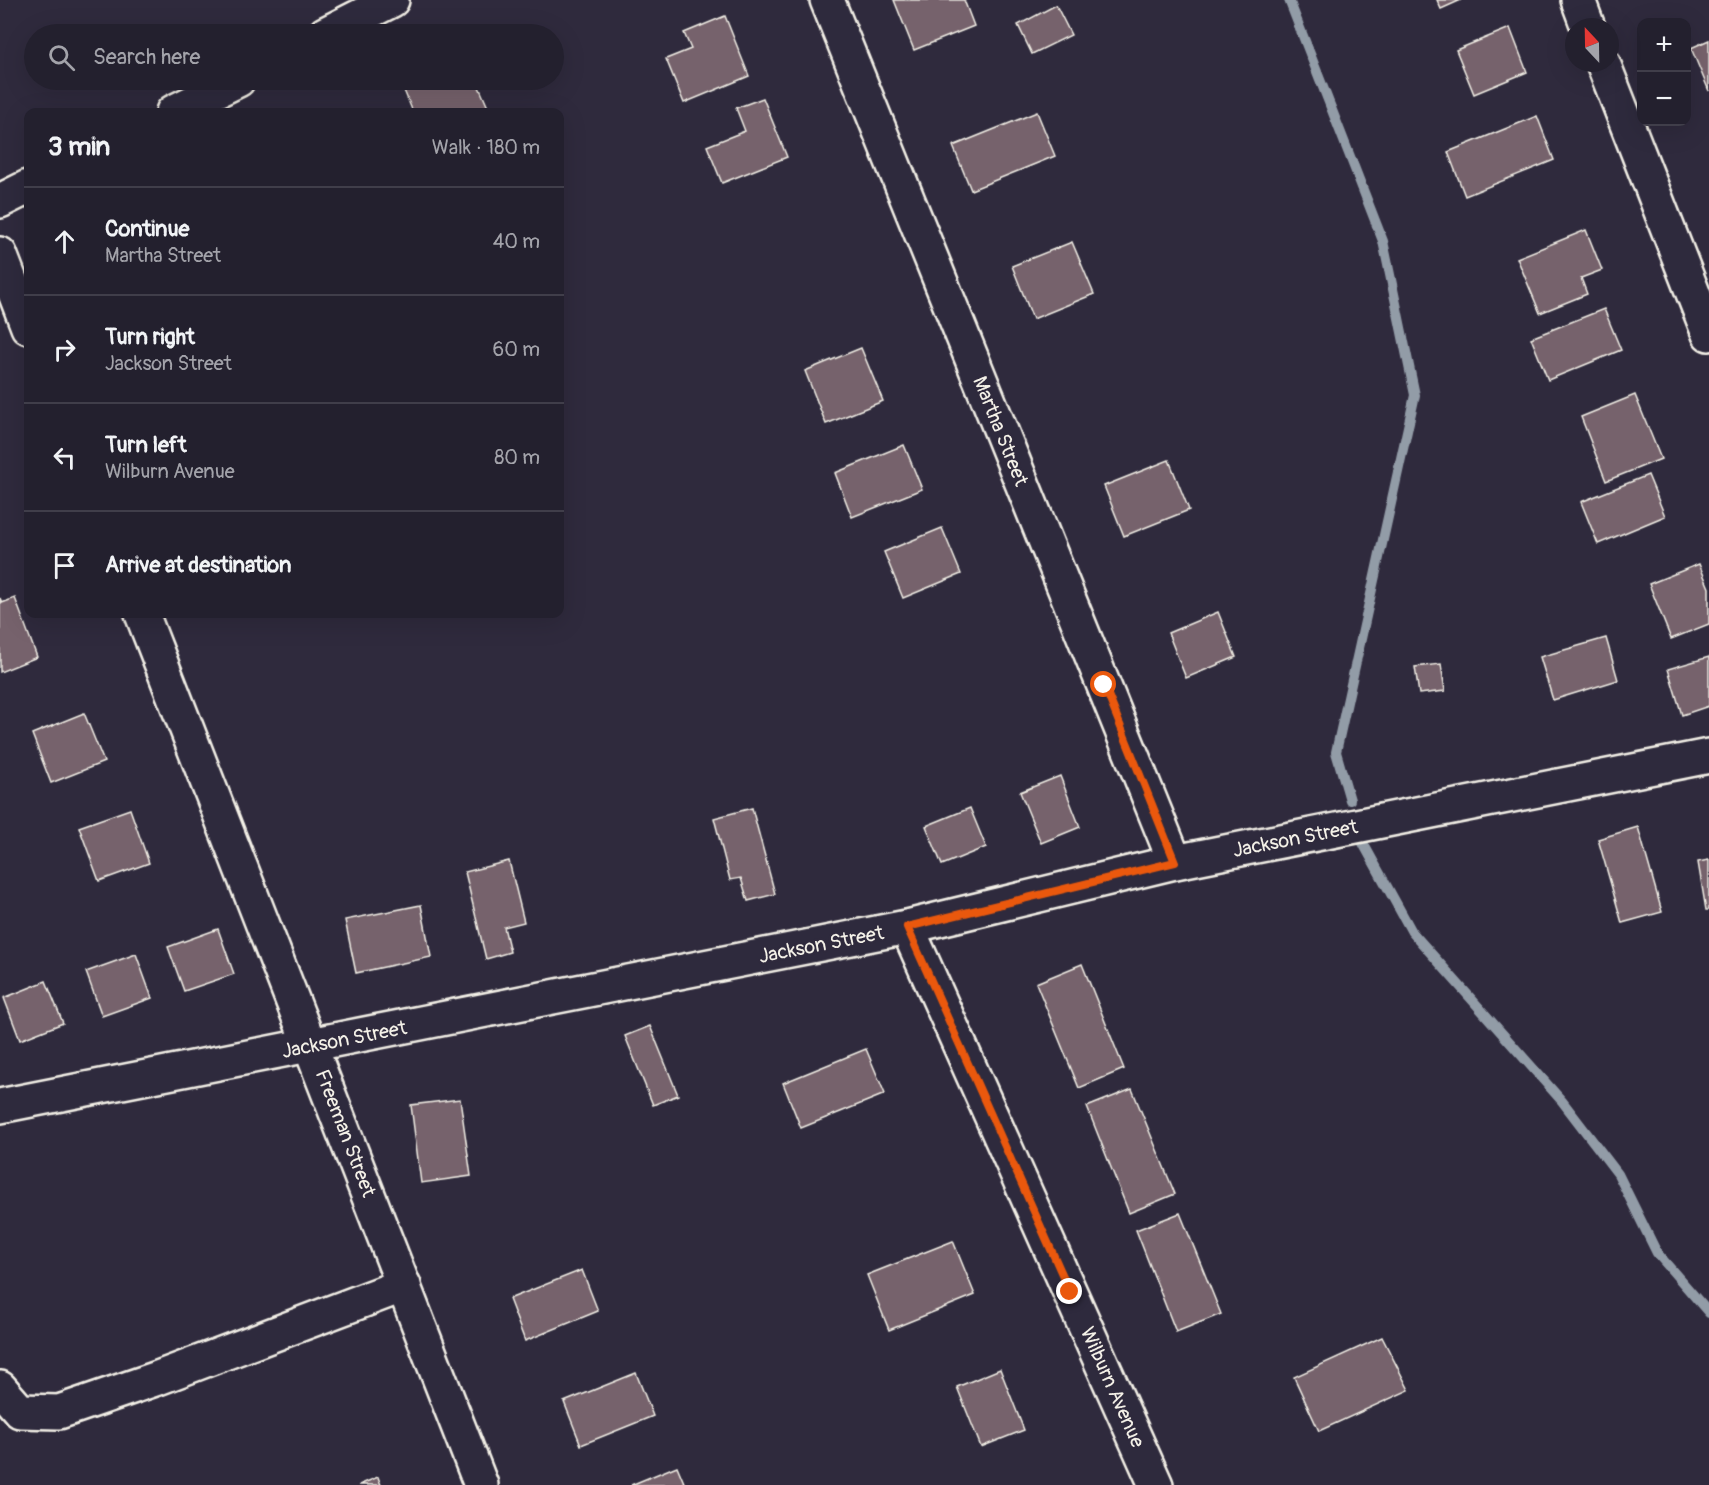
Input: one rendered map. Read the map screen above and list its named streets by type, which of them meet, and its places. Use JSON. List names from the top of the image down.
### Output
{
  "streets": {
    "street": [
      "Martha Street",
      "Jackson Street",
      "Freeman Street",
      "Wilburn Avenue"
    ]
  },
  "crossings": [
    ["Martha Street", "Jackson Street"],
    ["Jackson Street", "Freeman Street"],
    ["Jackson Street", "Wilburn Avenue"]
  ],
  "north": "top",
  "page": {
    "map_buttons": ["+", "−"],
    "search": "Search here",
    "heading": ["3 min", "Walk · 180 m"],
    "list": [
      ["Continue", "Martha Street", "40 m"],
      ["Turn right", "Jackson Street", "60 m"],
      ["Turn left", "Wilburn Avenue", "80 m"],
      "Arrive at destination"
    ]
  }
}
